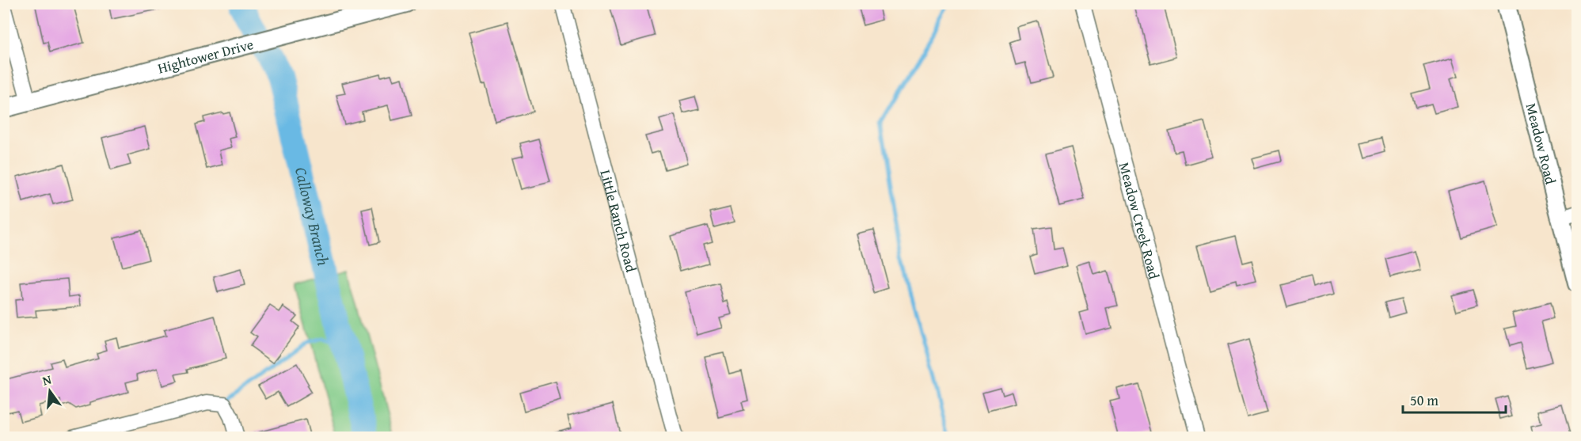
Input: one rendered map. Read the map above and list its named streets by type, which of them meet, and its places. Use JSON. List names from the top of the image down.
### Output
{
  "streets": {
    "street": [
      "Hightower Drive",
      "Meadow Road",
      "Meadow Creek Road",
      "Little Ranch Road"
    ]
  },
  "water": ["Calloway Branch"],
  "scale_bar": "50 m",
  "north": "top"
}
